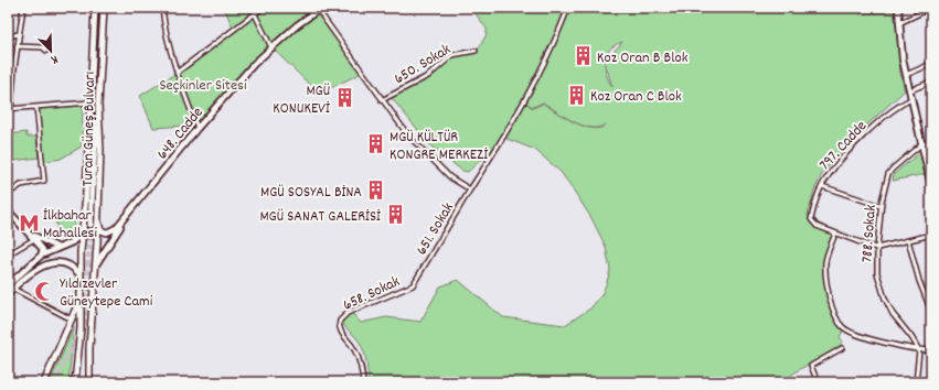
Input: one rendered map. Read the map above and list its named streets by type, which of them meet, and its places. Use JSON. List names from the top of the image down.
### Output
{
  "streets": {
    "main road": ["Turan Güneş Bulvarı", "648. Cadde"],
    "street": [
      "650. Sokak",
      "797. Cadde",
      "651. Sokak",
      "788. Sokak",
      "658. Sokak"
    ]
  },
  "crossings": [
    ["650. Sokak", "651. Sokak"],
    ["648. Cadde", "651. Sokak"],
    ["651. Sokak", "658. Sokak"]
  ],
  "parks": ["Seçkinler Sitesi"],
  "places": {
    "building": [
      "Koz Oran B Blok",
      "Koz Oran C Blok",
      "MGÜ KONUKEVİ",
      "MGÜ KÜLTÜR KONGRE MERKEZİ",
      "MGÜ SOSYAL BİNA",
      "MGÜ SANAT GALERİSİ"
    ],
    "metro station": ["İlkbahar Mahallesi"],
    "mosque": ["Yıldızevler Güneytepe Cami"]
  },
  "north": "bottom right"
}
